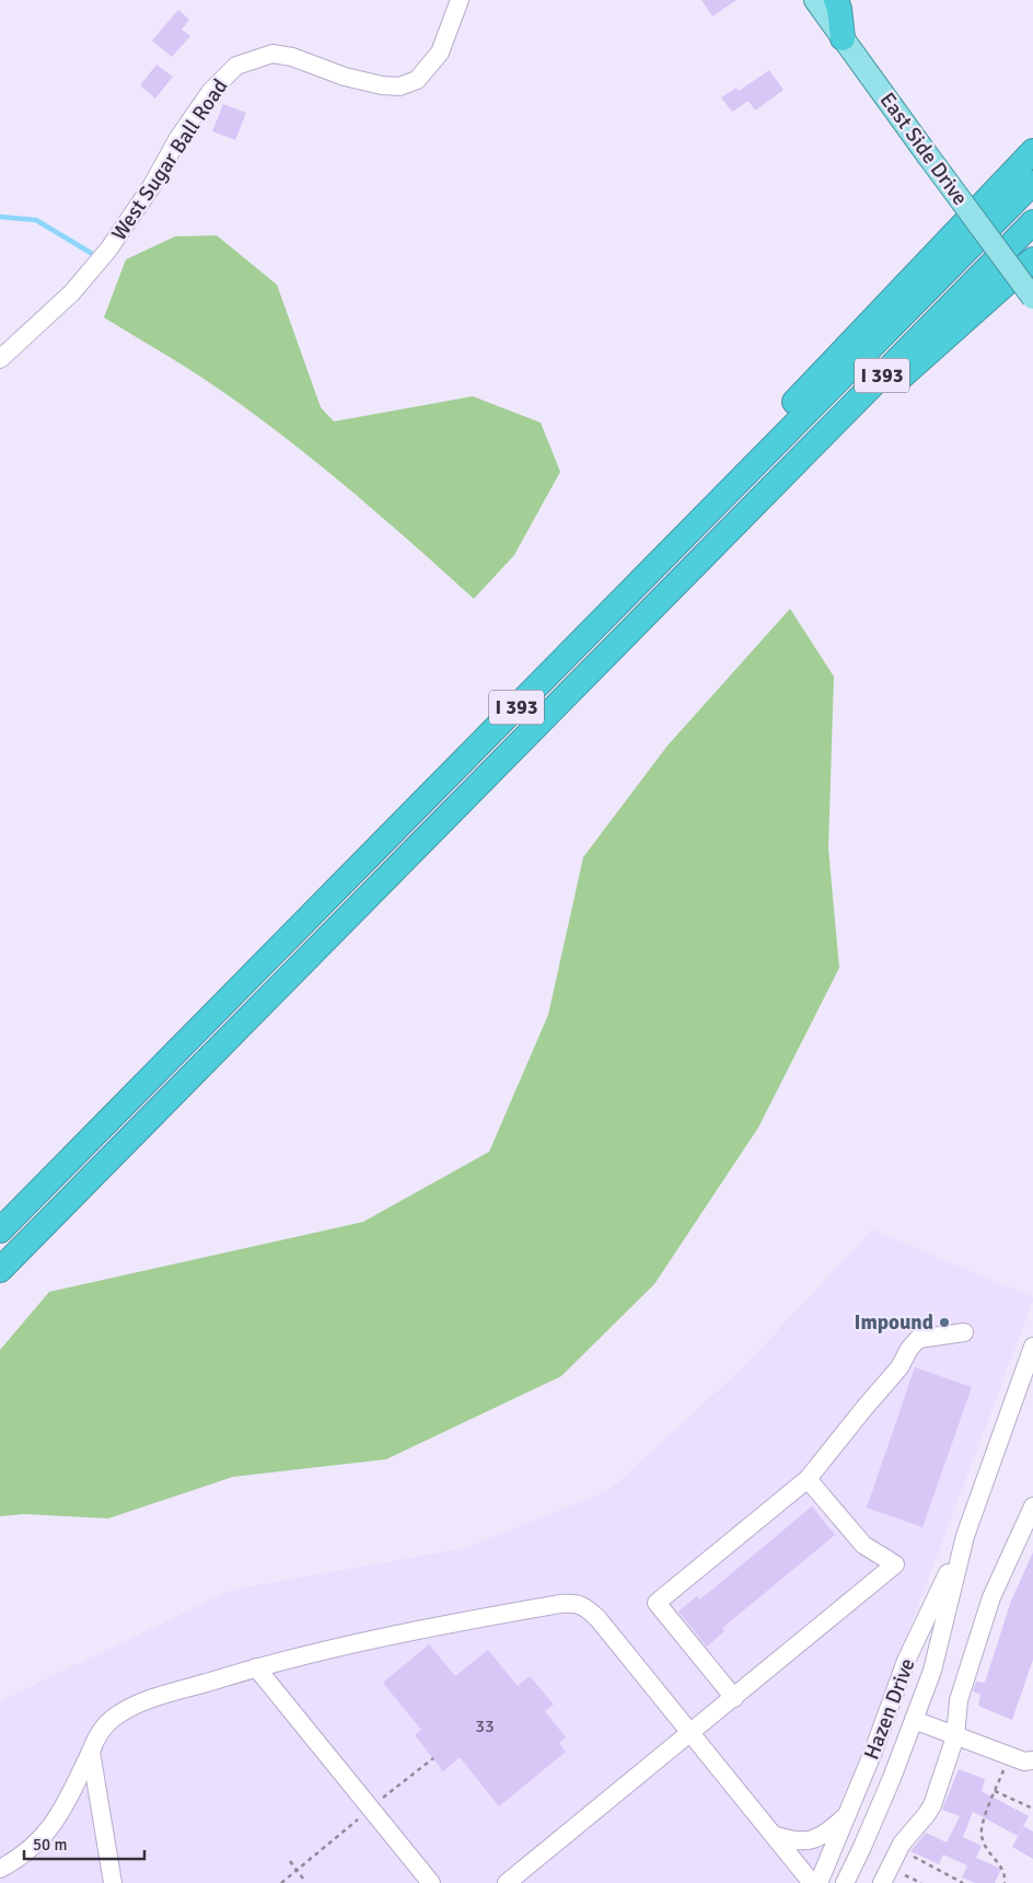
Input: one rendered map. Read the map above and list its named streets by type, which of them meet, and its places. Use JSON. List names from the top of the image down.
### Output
{
  "streets": {
    "highway": ["I 393"],
    "main road": ["East Side Drive"],
    "street": ["West Sugar Ball Road", "Hazen Drive"]
  },
  "places": ["Impound"],
  "house_numbers": ["33"],
  "scale_bar": "50 m"
}
